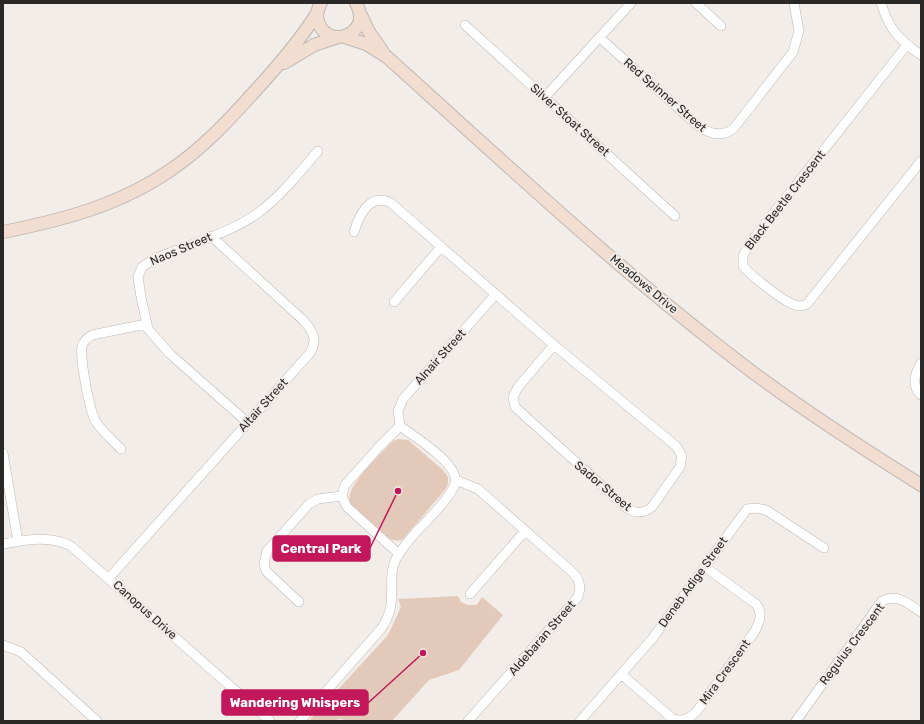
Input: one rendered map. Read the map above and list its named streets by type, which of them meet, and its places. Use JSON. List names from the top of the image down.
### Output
{
  "streets": {
    "street": [
      "Red Spinner Street",
      "Silver Stoat Street",
      "Black Beetle Crescent",
      "Naos Street",
      "Meadows Drive",
      "Alnair Street",
      "Altair Street",
      "Sador Street",
      "Deneb Adige Street",
      "Canopus Drive",
      "Aldebaran Street",
      "Regulus Crescent",
      "Mira Crescent"
    ]
  },
  "crossings": [
    ["Naos Street", "Altair Street"],
    ["Alnair Street", "Sador Street"],
    ["Altair Street", "Canopus Drive"],
    ["Deneb Adige Street", "Mira Crescent"]
  ],
  "places": ["Central Park", "Wandering Whispers"]
}
